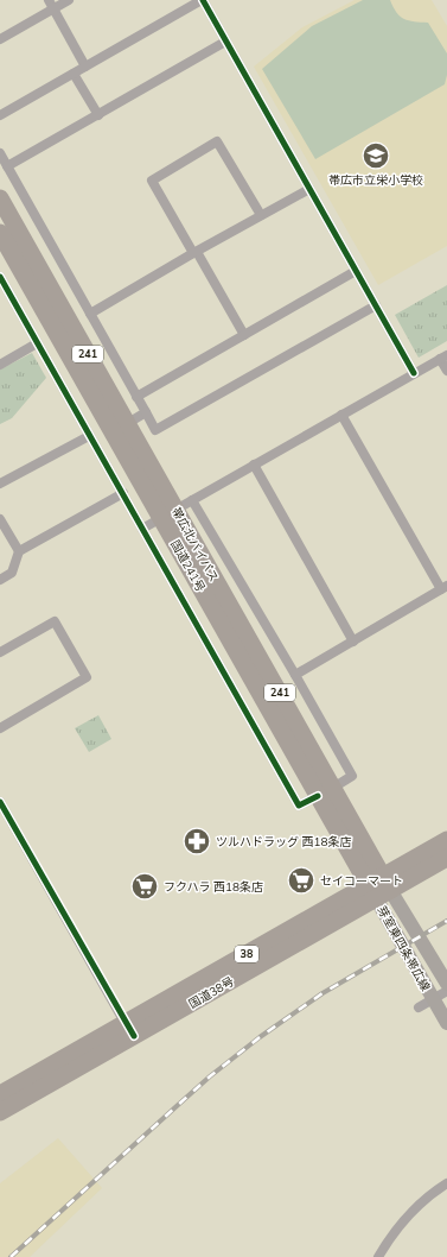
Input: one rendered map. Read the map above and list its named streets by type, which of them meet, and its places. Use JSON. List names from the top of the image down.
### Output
{
  "streets": {
    "highway": [
      "241",
      "帯広北バイパス",
      "国道241号",
      "38",
      "国道38号"
    ],
    "main road": ["芽室東四条帯広線"]
  },
  "crossings": [
    ["帯広北バイパス", "国道241号"],
    ["国道241号", "芽室東四条帯広線"],
    ["国道241号", "国道38号"],
    ["芽室東四条帯広線", "国道38号"]
  ],
  "places": {
    "school or university": ["帯広市立栄小学校"],
    "pharmacy": ["ツルハドラッグ 西18条店"],
    "supermarket": ["セイコーマート", "フクハラ 西18条店"]
  }
}
